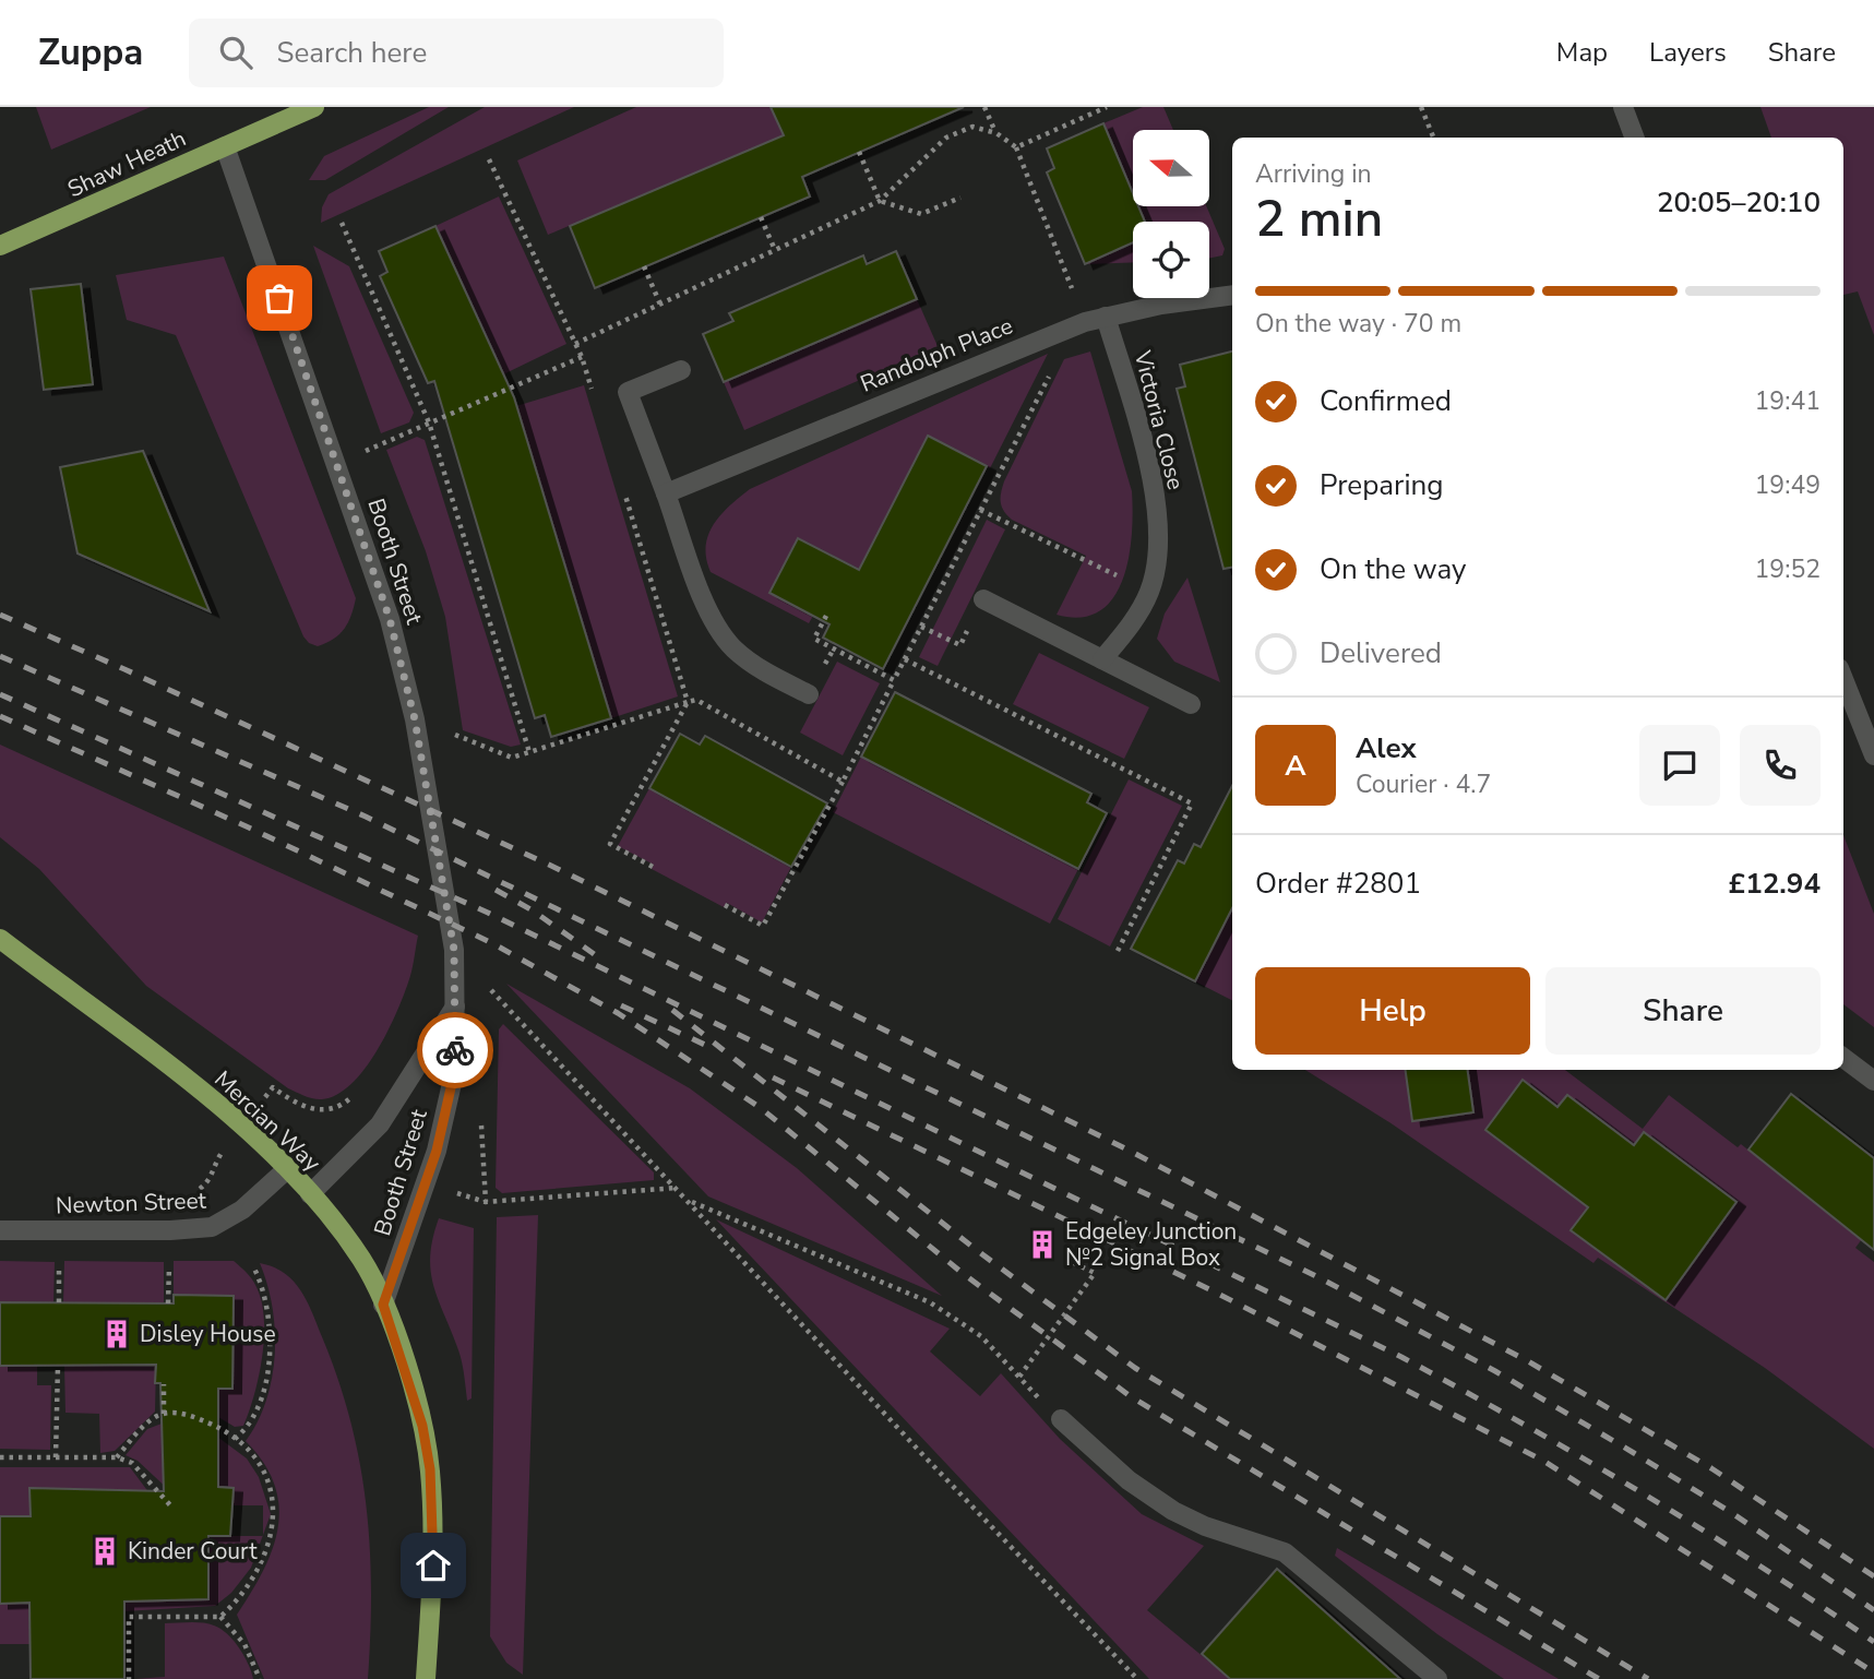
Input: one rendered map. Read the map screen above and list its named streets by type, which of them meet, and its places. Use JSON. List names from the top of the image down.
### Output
{
  "streets": {
    "main road": ["Shaw Heath", "Mercian Way"],
    "street": [
      "Randolph Place",
      "Victoria Close",
      "Booth Street",
      "Newton Street"
    ]
  },
  "crossings": [
    ["Shaw Heath", "Booth Street"],
    ["Randolph Place", "Victoria Close"],
    ["Booth Street", "Mercian Way"],
    ["Mercian Way", "Newton Street"]
  ],
  "places": {
    "building": ["Edgeley Junction №2 Signal Box", "Disley House", "Kinder Court"]
  },
  "north": "left",
  "page": {
    "header": "Zuppa",
    "search": "Search here",
    "nav": ["Map", "Layers", "Share"],
    "heading": ["2 min", "Arriving in", "20:05–20:10"],
    "panel": [
      "Alex",
      "Courier · 4.7",
      "Order #2801",
      "£12.94"
    ],
    "bar": "On the way · 70 m",
    "list": [
      ["Confirmed", "19:41"],
      ["Preparing", "19:49"],
      ["On the way", "19:52"],
      "Delivered"
    ],
    "round": "A",
    "buttons": ["Help", "Share"]
  }
}
